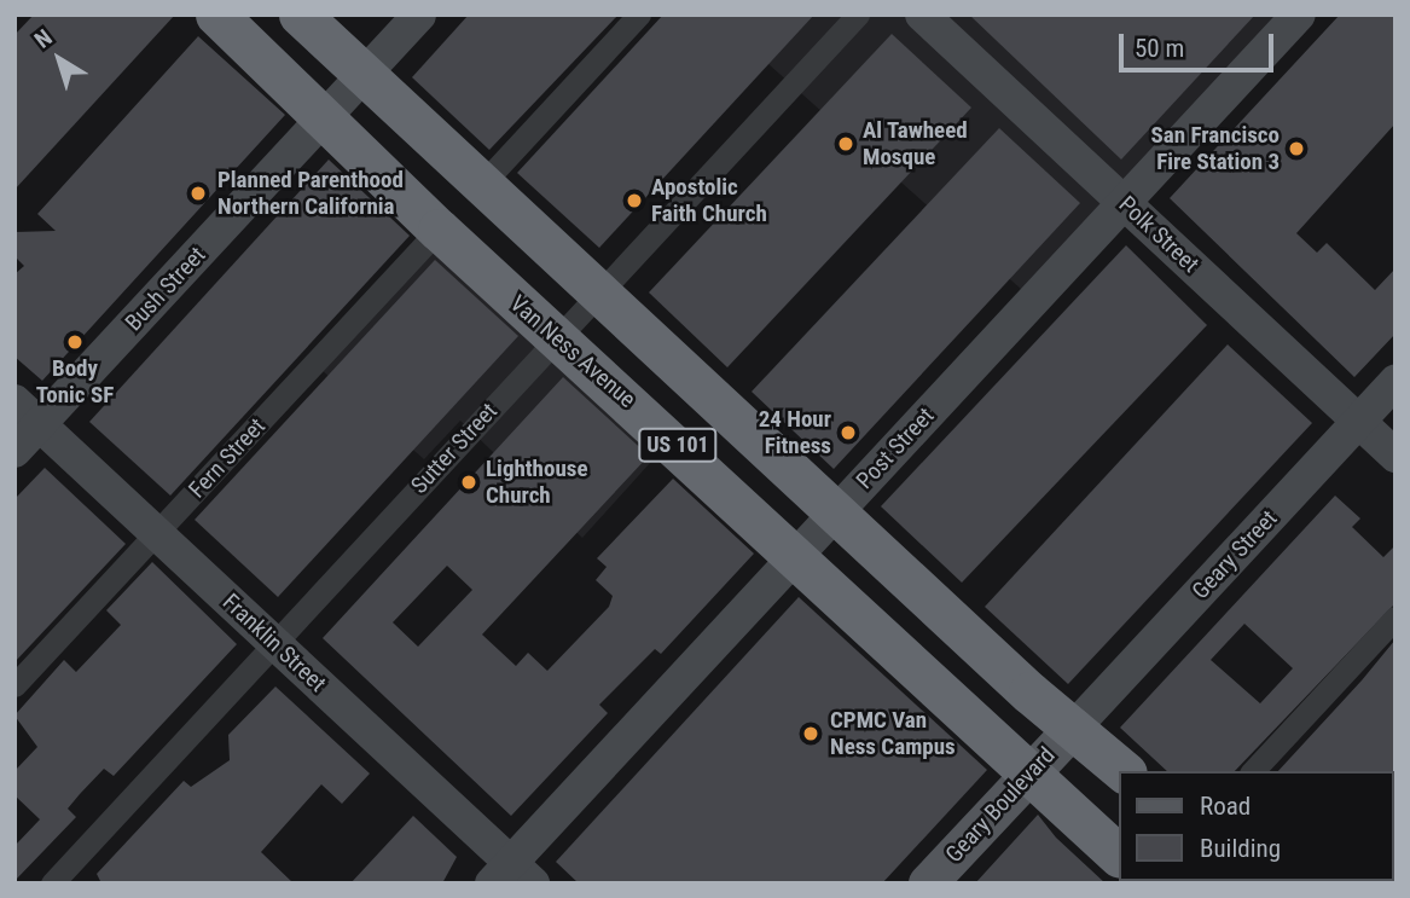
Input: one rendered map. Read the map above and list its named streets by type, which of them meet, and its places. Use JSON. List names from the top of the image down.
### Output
{
  "streets": {
    "highway": ["Van Ness Avenue", "US 101"],
    "main road": ["Geary Boulevard"],
    "street": [
      "Polk Street",
      "Bush Street",
      "Sutter Street",
      "Post Street",
      "Fern Street",
      "Geary Street",
      "Franklin Street"
    ]
  },
  "crossings": [
    ["Polk Street", "Post Street"],
    ["Polk Street", "Geary Street"],
    ["Bush Street", "Van Ness Avenue"],
    ["Bush Street", "US 101"],
    ["Bush Street", "Franklin Street"],
    ["Van Ness Avenue", "Sutter Street"],
    ["Van Ness Avenue", "Post Street"],
    ["Van Ness Avenue", "Fern Street"],
    ["Van Ness Avenue", "Geary Boulevard"],
    ["US 101", "Sutter Street"],
    ["US 101", "Post Street"],
    ["US 101", "Geary Street"],
    ["US 101", "Geary Boulevard"],
    ["Sutter Street", "Franklin Street"],
    ["Post Street", "Franklin Street"],
    ["Fern Street", "Franklin Street"],
    ["Geary Street", "Geary Boulevard"]
  ],
  "places": [
    "Al Tawheed Mosque",
    "San Francisco Fire Station 3",
    "Planned Parenthood Northern California",
    "Apostolic Faith Church",
    "Body Tonic SF",
    "24 Hour Fitness",
    "Lighthouse Church",
    "CPMC Van Ness Campus"
  ],
  "legend": ["Road", "Building"],
  "scale_bar": "50 m",
  "north": "top left"
}
